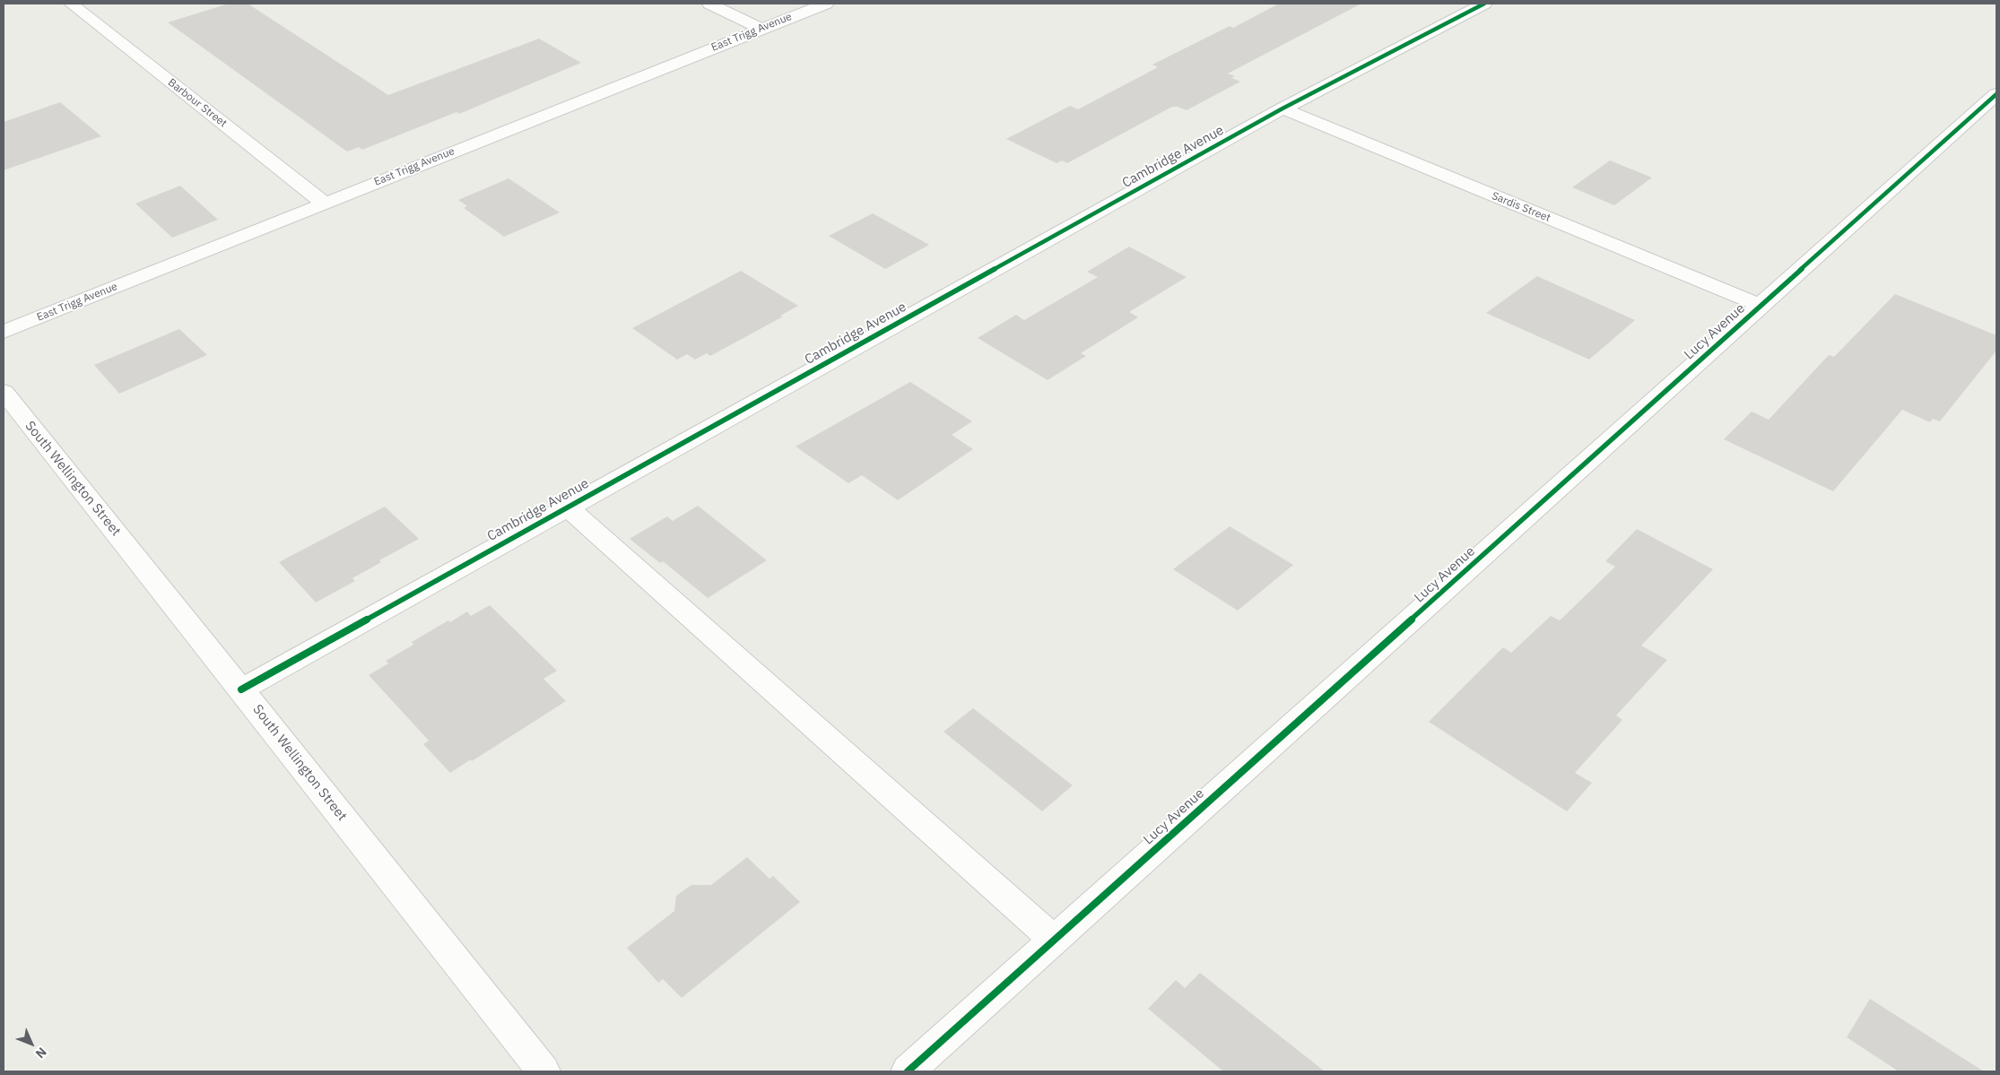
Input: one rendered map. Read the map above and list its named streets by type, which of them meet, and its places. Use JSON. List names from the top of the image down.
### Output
{
  "streets": {
    "street": [
      "East Trigg Avenue",
      "Barbour Street",
      "Cambridge Avenue",
      "Sardis Street",
      "Lucy Avenue",
      "South Wellington Street"
    ]
  },
  "crossings": [
    ["East Trigg Avenue", "Barbour Street"],
    ["Cambridge Avenue", "Sardis Street"],
    ["Cambridge Avenue", "South Wellington Street"],
    ["Sardis Street", "Lucy Avenue"]
  ],
  "north": "bottom right"
}
